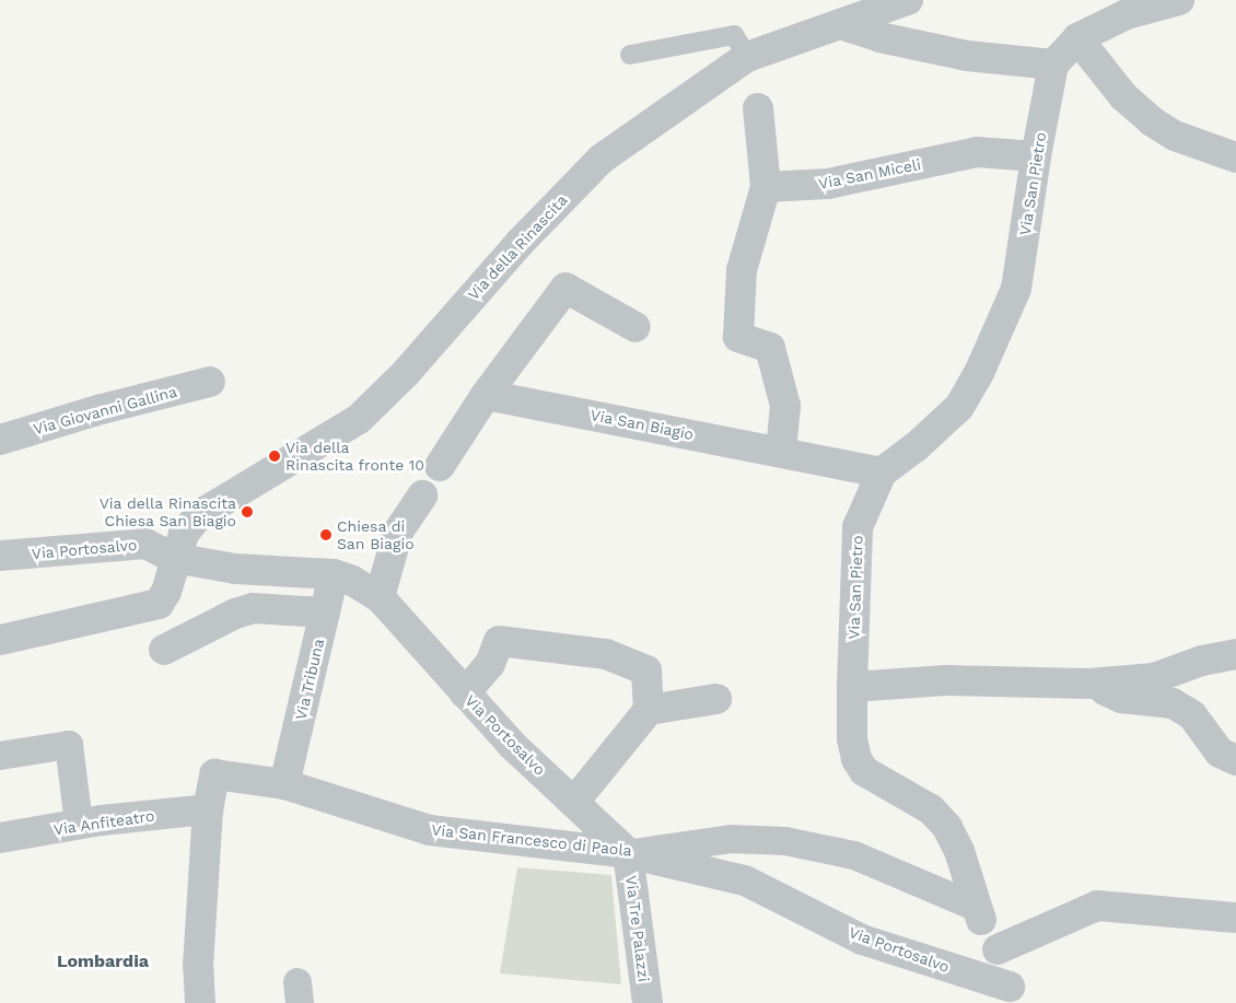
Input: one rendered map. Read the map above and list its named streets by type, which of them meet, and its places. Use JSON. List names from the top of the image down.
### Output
{
  "streets": {
    "street": [
      "Via San Miceli",
      "Via San Pietro",
      "Via della Rinascita",
      "Via Giovanni Gallina",
      "Via San Biagio",
      "Via Portosalvo",
      "Via Tribuna",
      "Via Anfiteatro",
      "Via San Francesco di Paola",
      "Via Tre Palazzi"
    ]
  },
  "crossings": [
    ["Via San Miceli", "Via San Pietro"],
    ["Via San Pietro", "Via San Biagio"],
    ["Via San Pietro", "Via Portosalvo"],
    ["Via San Pietro", "Via San Francesco di Paola"],
    ["Via della Rinascita", "Via Portosalvo"],
    ["Via Portosalvo", "Via Tribuna"],
    ["Via Portosalvo", "Via San Francesco di Paola"],
    ["Via Portosalvo", "Via Tre Palazzi"],
    ["Via Tribuna", "Via San Francesco di Paola"],
    ["Via Anfiteatro", "Via San Francesco di Paola"],
    ["Via San Francesco di Paola", "Via Tre Palazzi"]
  ],
  "districts": ["Lombardia"],
  "places": ["Via della Rinascita fronte 10", "Via della Rinascita Chiesa San Biagio", "Chiesa di San Biagio"]
}
